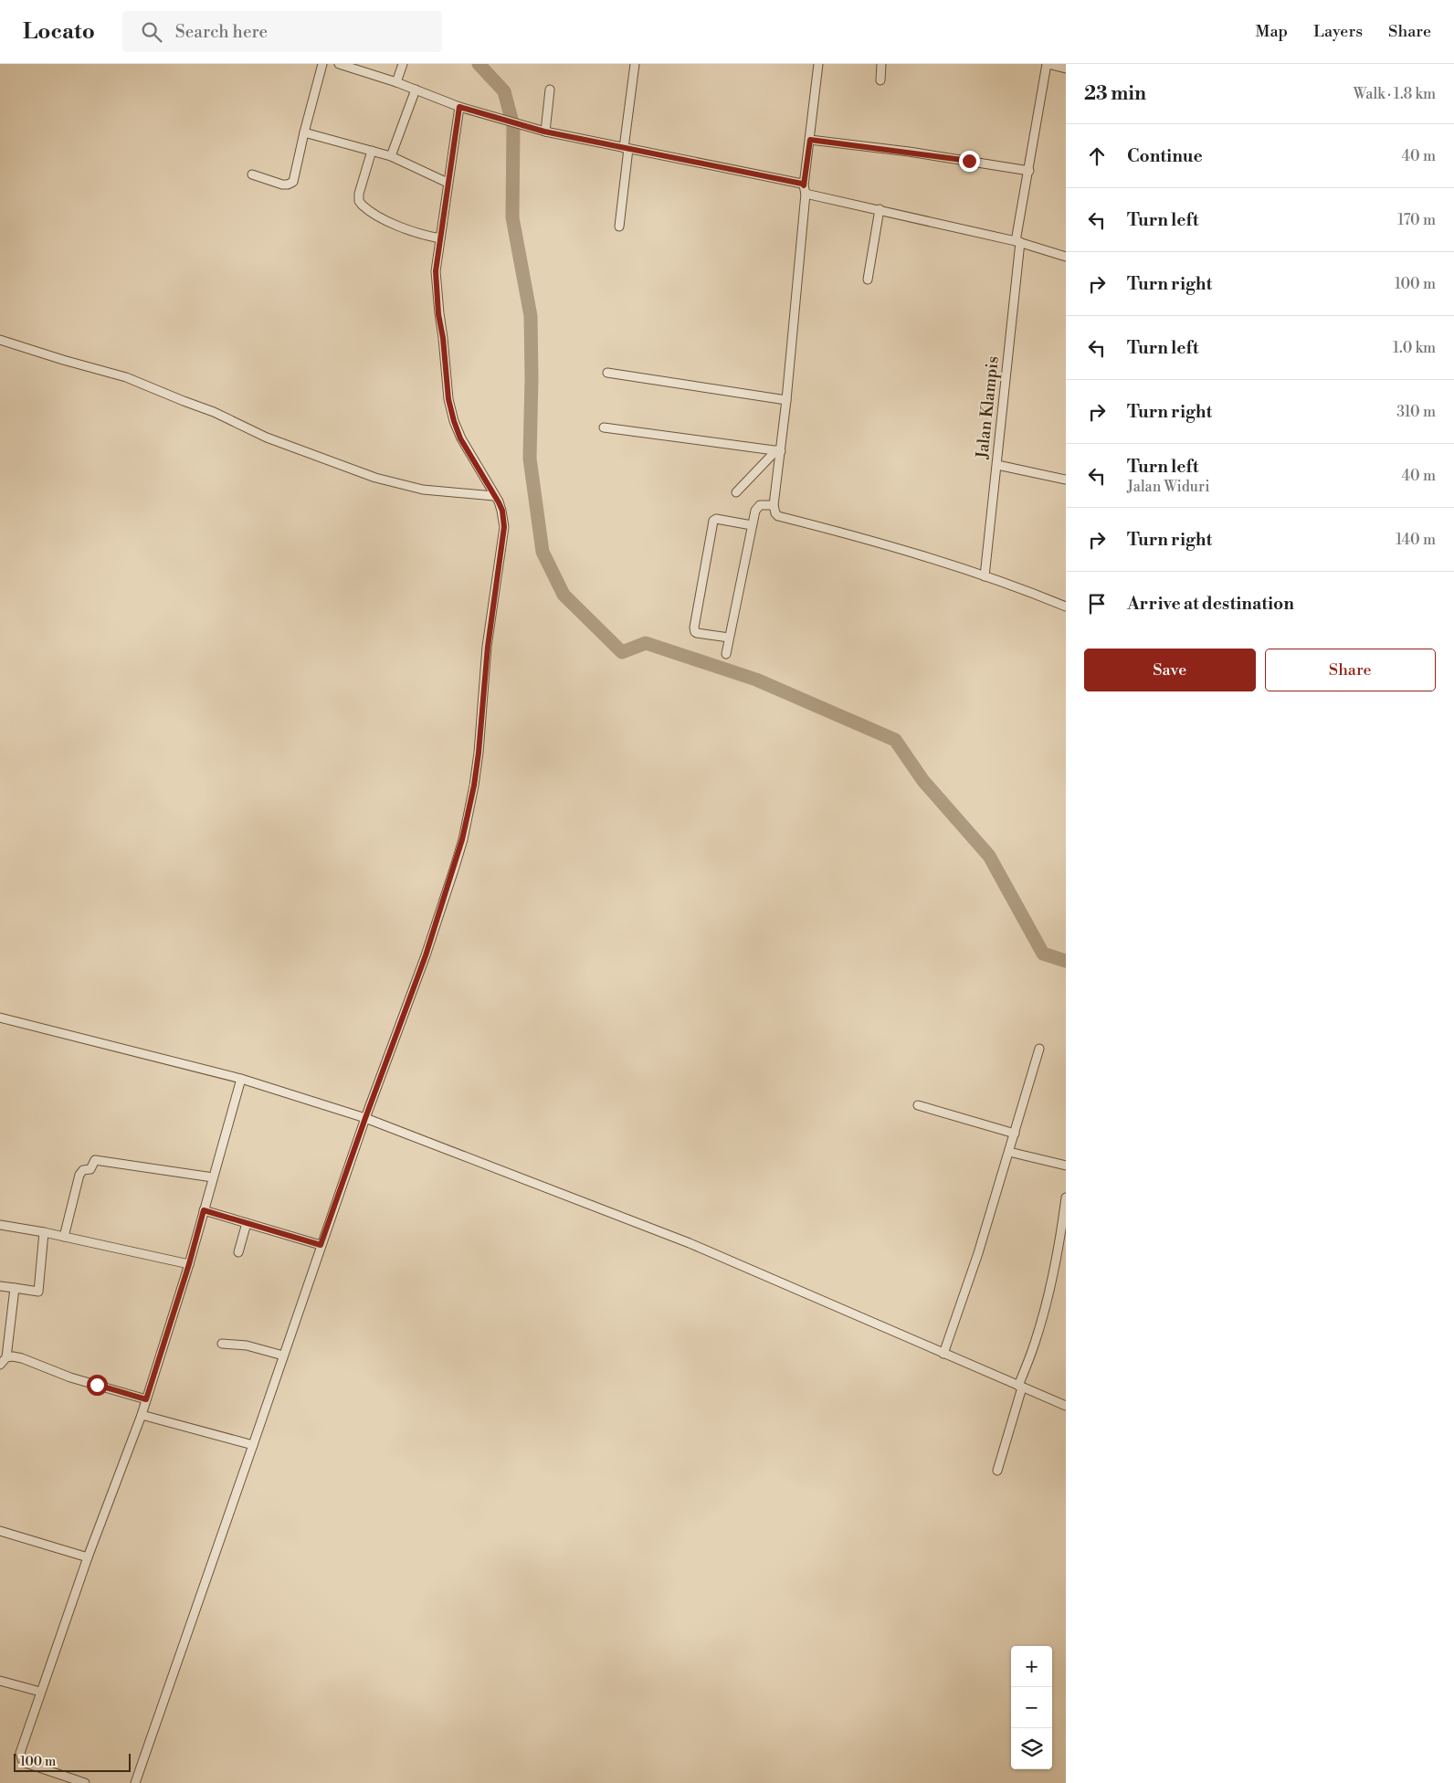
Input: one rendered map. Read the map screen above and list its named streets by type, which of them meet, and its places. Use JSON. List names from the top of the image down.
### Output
{
  "streets": {
    "street": ["Jalan Klampis"]
  },
  "scale_bar": "100 m",
  "page": {
    "header": "Locato",
    "search": "Search here",
    "nav": ["Map", "Layers", "Share"],
    "heading": ["23 min", "Walk · 1.8 km"],
    "list": [
      ["Continue", "40 m"],
      ["Turn left", "170 m"],
      ["Turn right", "100 m"],
      ["Turn left", "1.0 km"],
      ["Turn right", "310 m"],
      ["Turn left", "Jalan Widuri", "40 m"],
      ["Turn right", "140 m"],
      "Arrive at destination"
    ],
    "buttons": ["Save", "Share"],
    "map_buttons": ["+", "−"],
    "scale": "100 m"
  }
}
